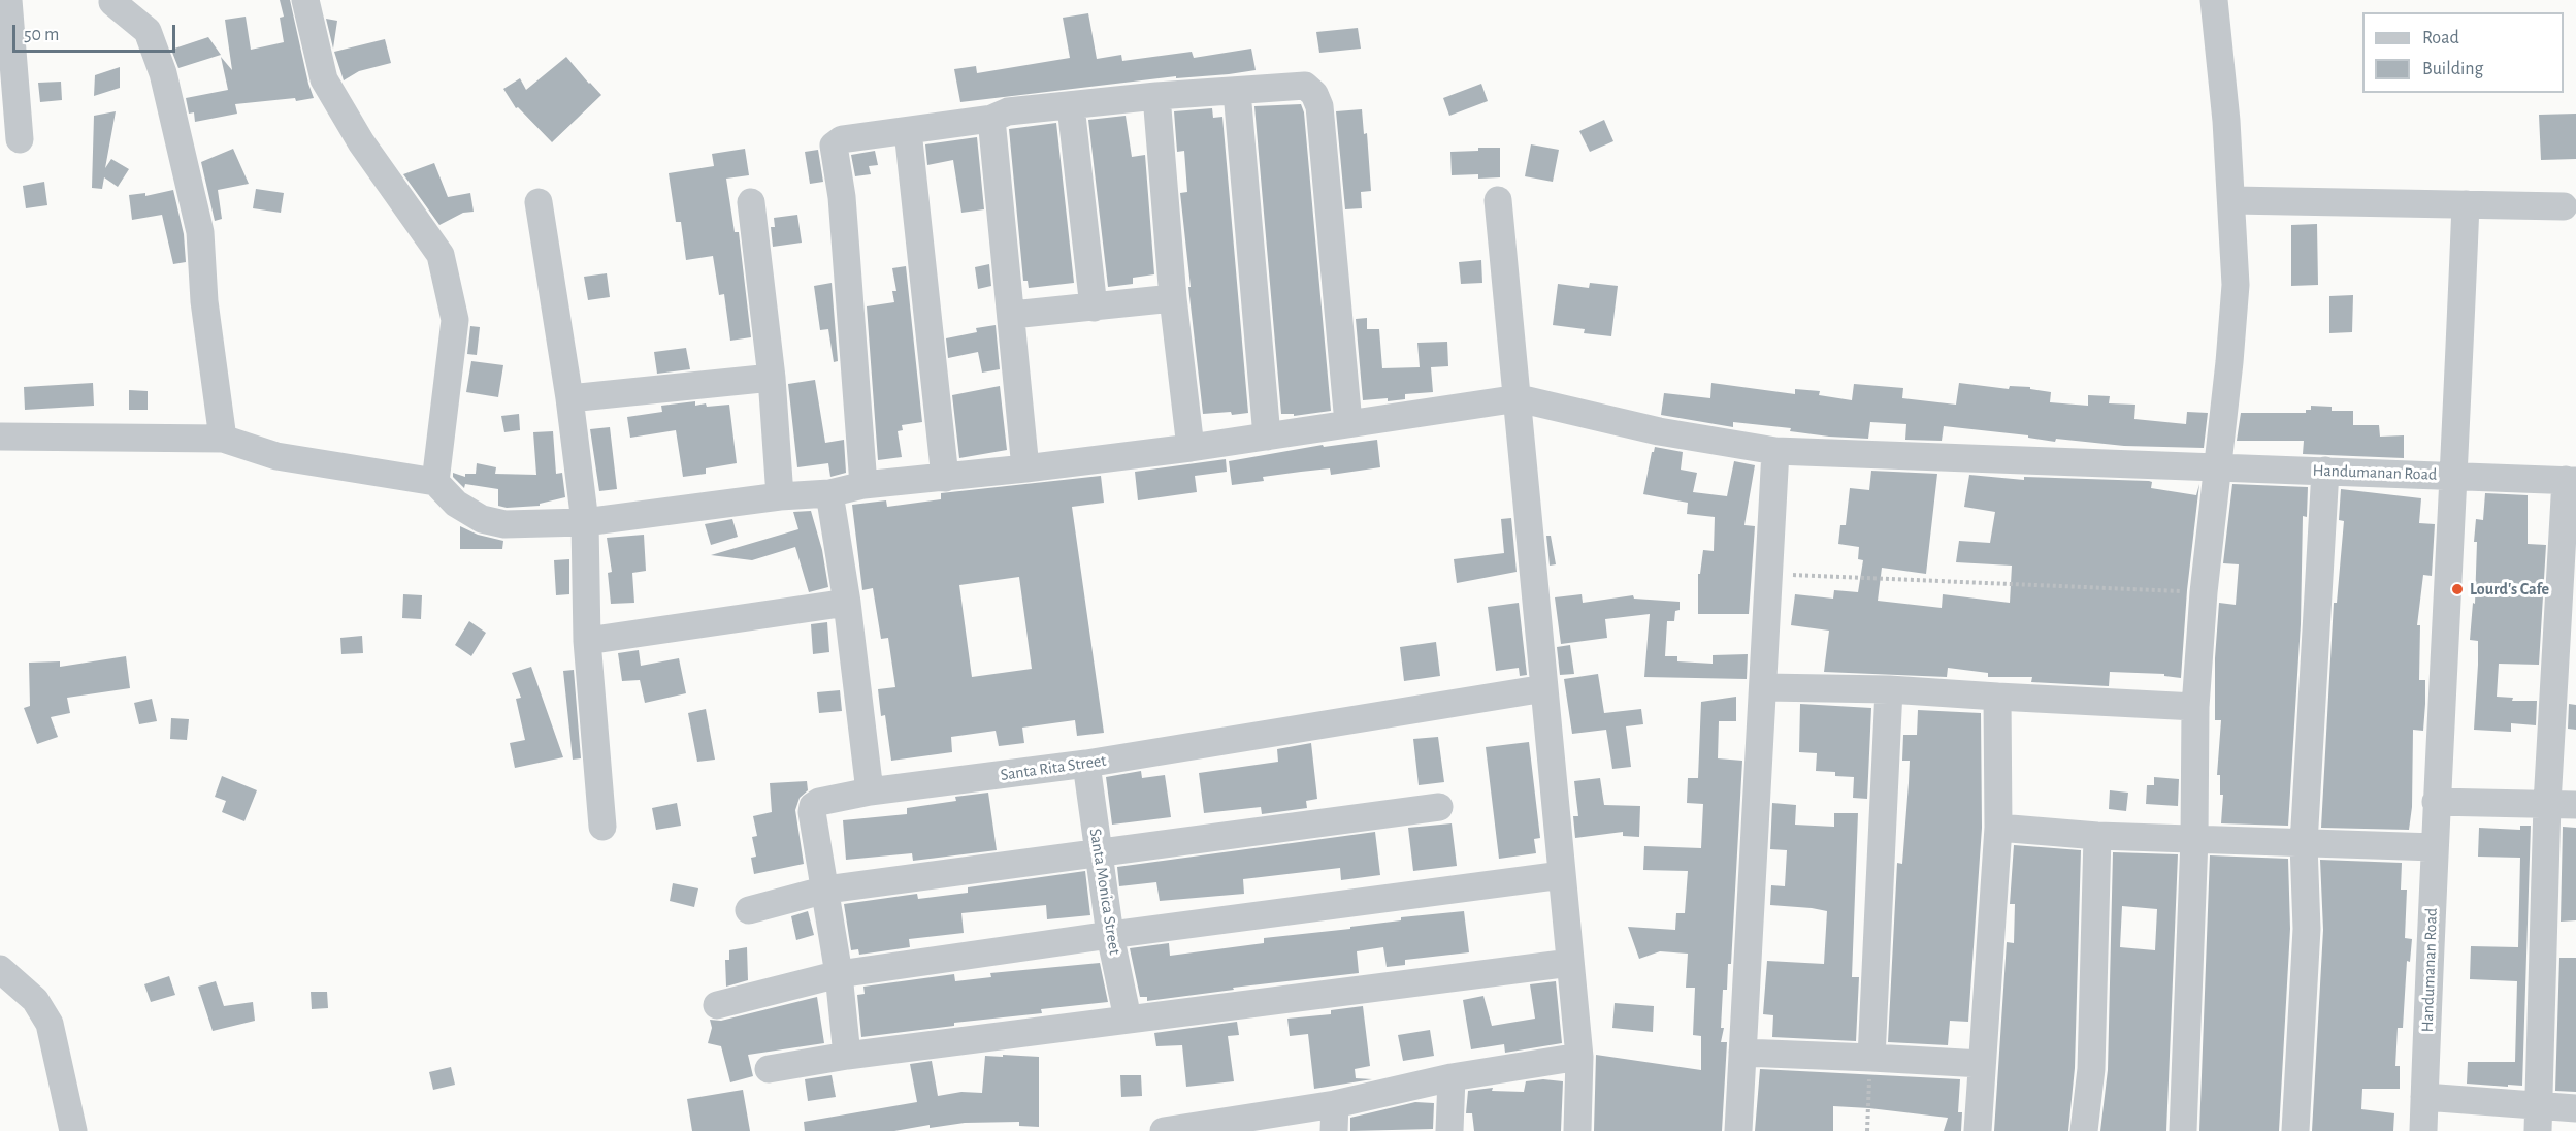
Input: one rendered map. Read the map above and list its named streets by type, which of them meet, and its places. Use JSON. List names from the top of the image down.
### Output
{
  "streets": {
    "street": ["Handumanan Road", "Santa Rita Street", "Santa Monica Street"]
  },
  "crossings": [
    ["Santa Rita Street", "Santa Monica Street"]
  ],
  "places": ["Lourd's Cafe"],
  "legend": ["Road", "Building"],
  "scale_bar": "50 m"
}
